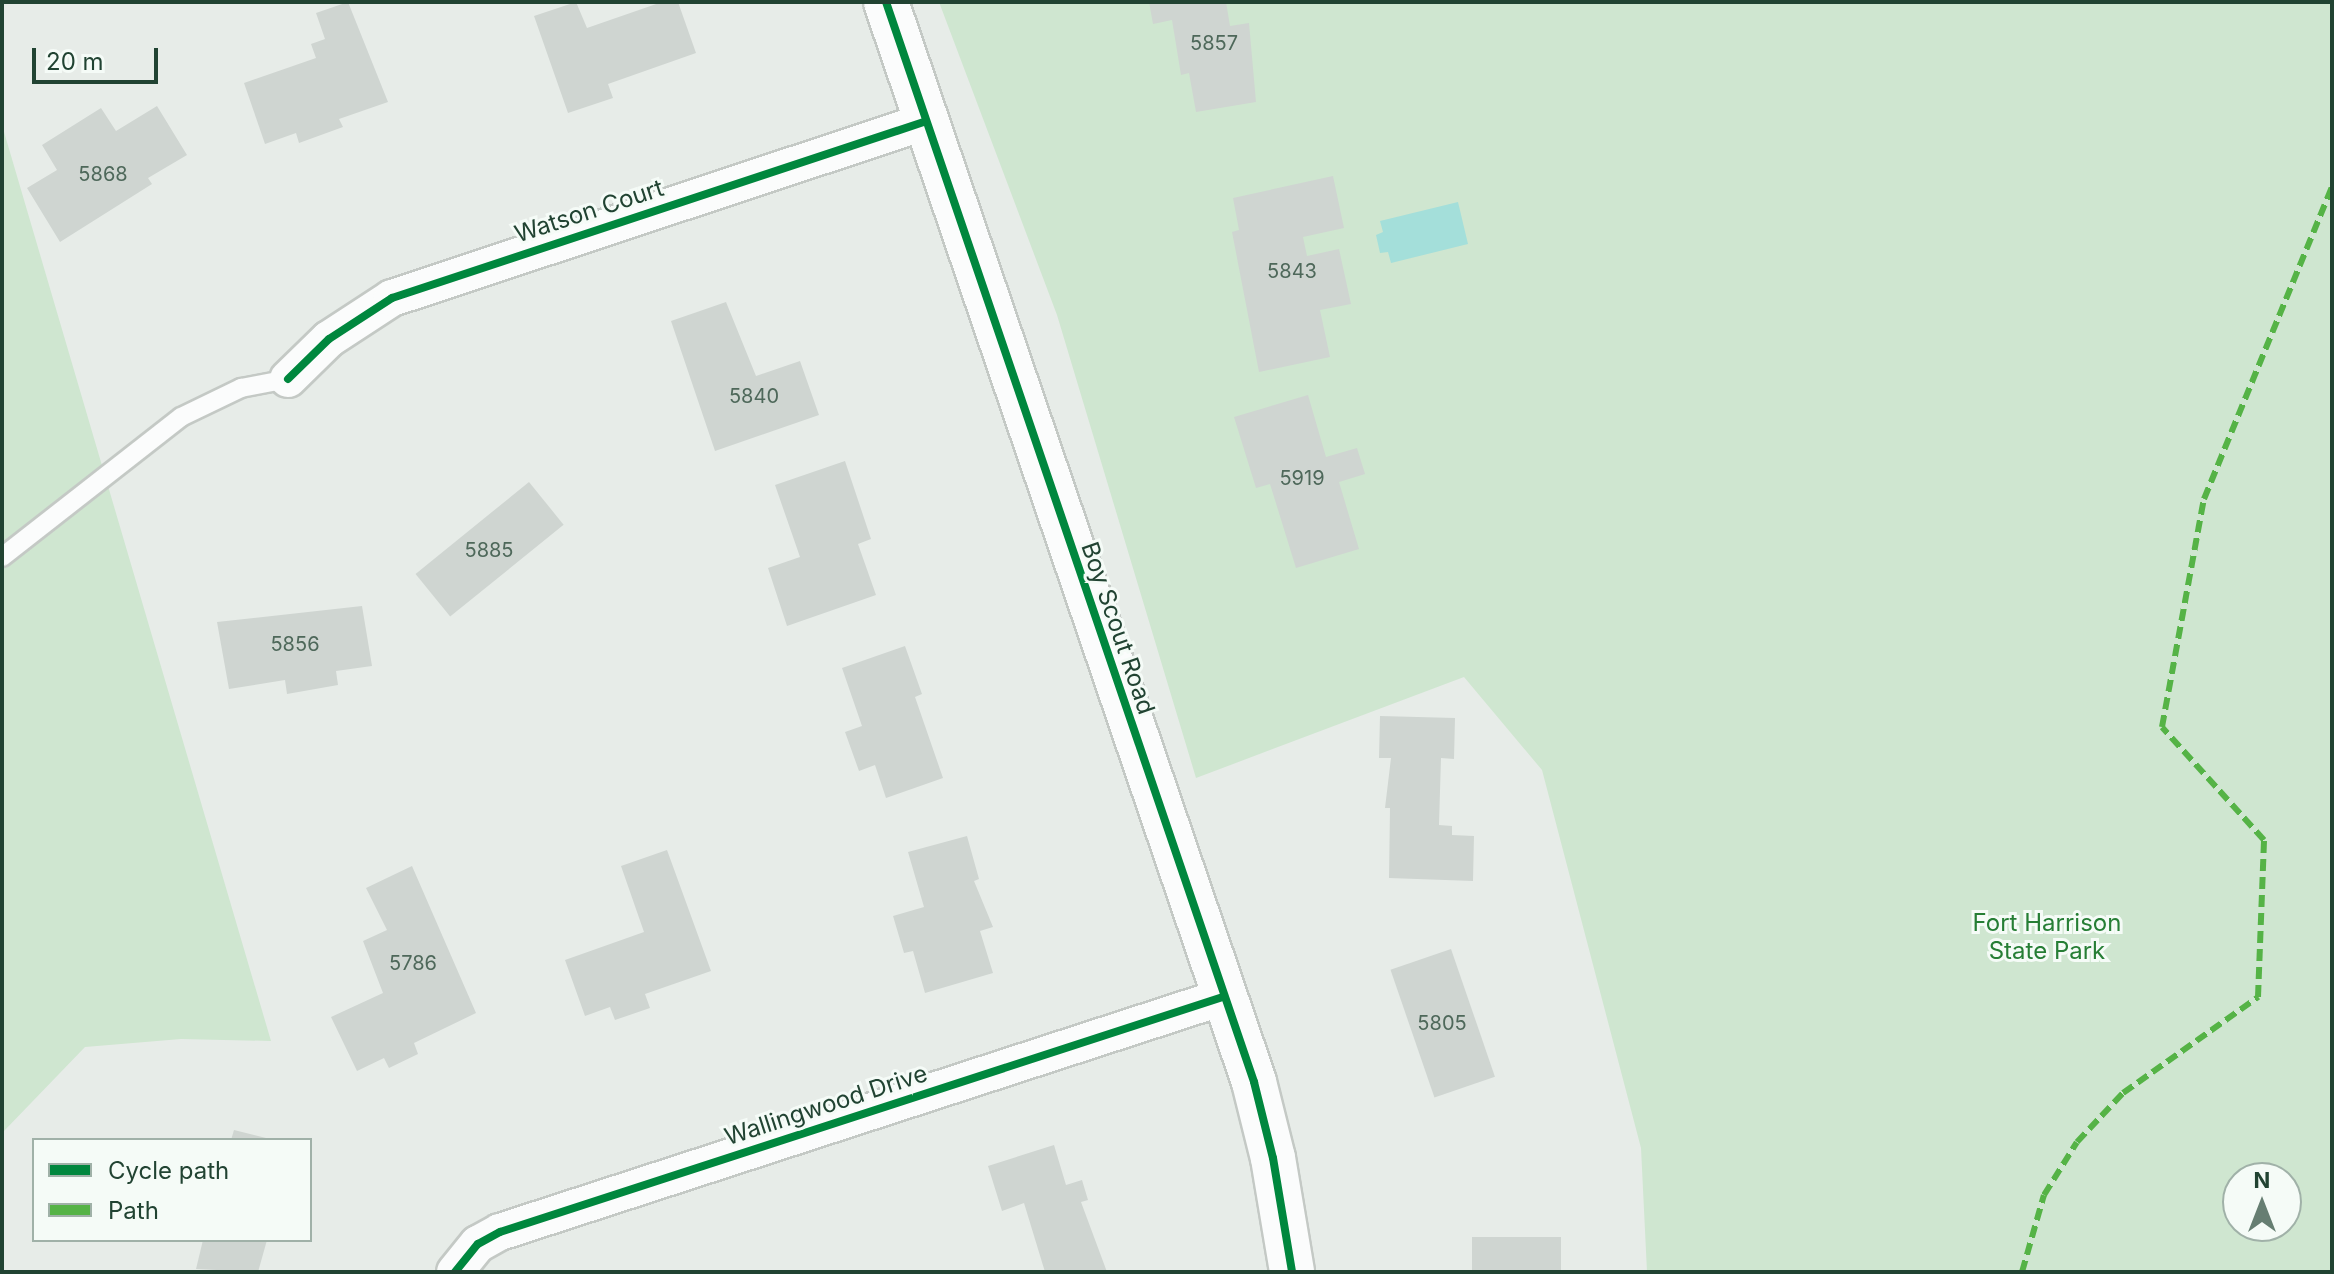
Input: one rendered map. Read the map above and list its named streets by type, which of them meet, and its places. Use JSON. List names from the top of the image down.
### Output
{
  "streets": {
    "street": ["Watson Court", "Boy Scout Road", "Wallingwood Drive"]
  },
  "crossings": [
    ["Watson Court", "Boy Scout Road"],
    ["Boy Scout Road", "Wallingwood Drive"]
  ],
  "parks": ["Fort Harrison State Park"],
  "house_numbers": [
    "5857",
    "5868",
    "5843",
    "5840",
    "5919",
    "5885",
    "5856",
    "5786",
    "5805"
  ],
  "legend": ["Cycle path", "Path"],
  "scale_bar": "20 m",
  "north": "top"
}
